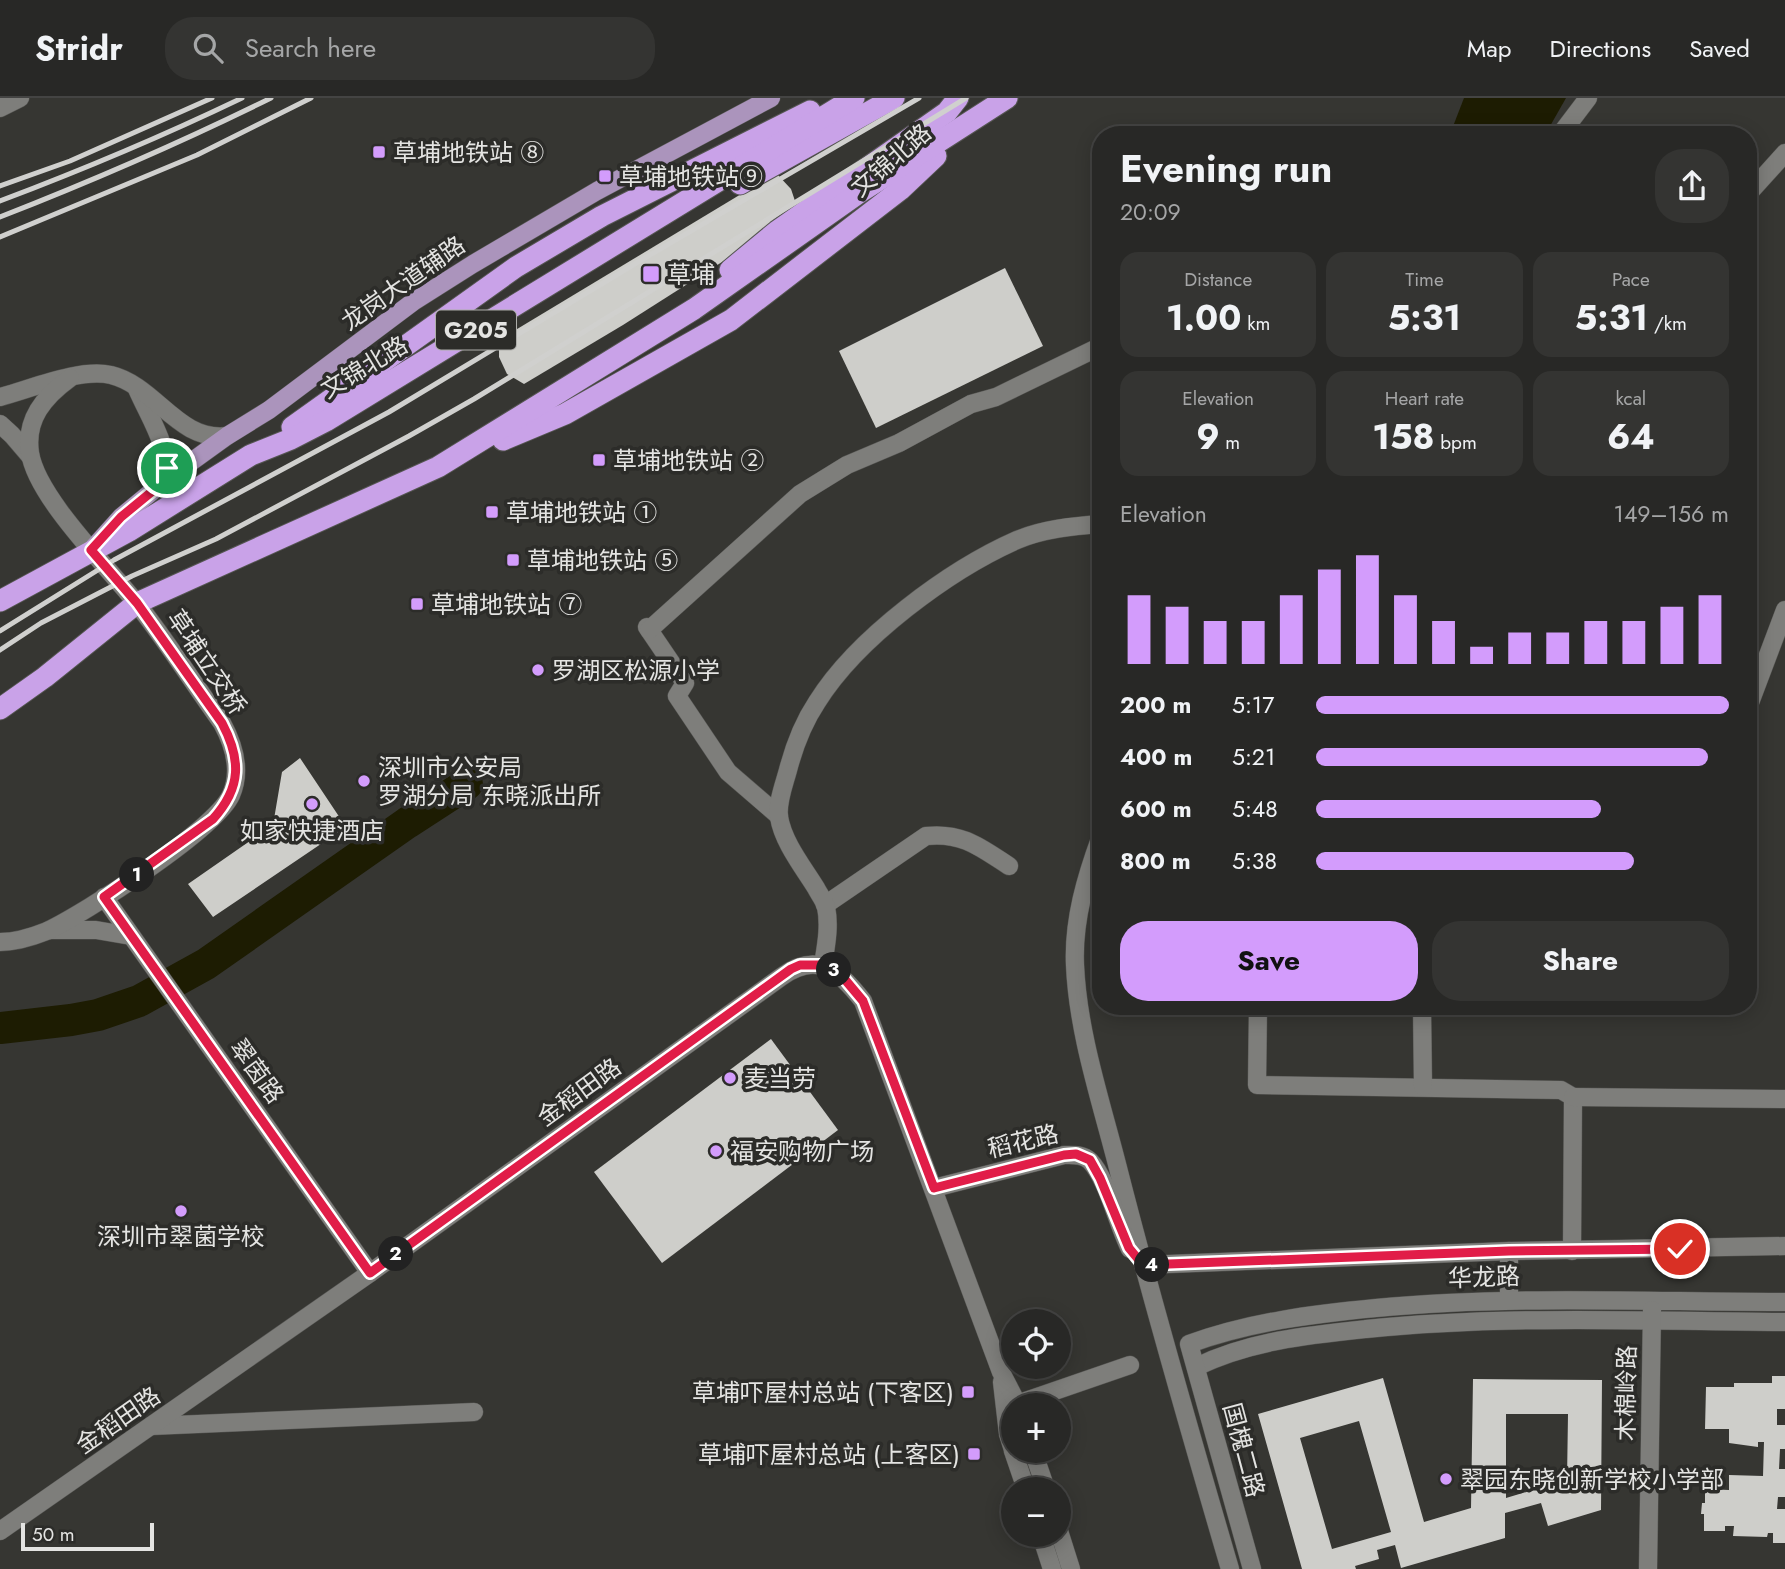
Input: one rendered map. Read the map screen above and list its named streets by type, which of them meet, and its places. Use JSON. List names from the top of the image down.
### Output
{
  "streets": {
    "highway": ["文锦北路", "G205"],
    "main road": ["龙岗大道辅路"],
    "street": [
      "草埔立交桥",
      "翠茵路",
      "金稻田路",
      "稻花路",
      "华龙路",
      "木棉岭路",
      "国槐二路"
    ]
  },
  "crossings": [
    ["文锦北路", "龙岗大道辅路"],
    ["文锦北路", "草埔立交桥"],
    ["龙岗大道辅路", "草埔立交桥"],
    ["草埔立交桥", "翠茵路"],
    ["翠茵路", "金稻田路"],
    ["华龙路", "木棉岭路"],
    ["华龙路", "国槐二路"]
  ],
  "places": {
    "transit": [
      "草埔地铁站 ⑧",
      "草埔地铁站⑨",
      "草埔",
      "草埔地铁站 ②",
      "草埔地铁站 ①",
      "草埔地铁站 ⑤",
      "草埔地铁站 ⑦",
      "草埔吓屋村总站 (下客区)",
      "草埔吓屋村总站 (上客区)"
    ],
    "other": [
      "罗湖区松源小学",
      "深圳市公安局 罗湖分局 东晓派出所",
      "如家快捷酒店",
      "麦当劳",
      "福安购物广场",
      "深圳市翠菌学校",
      "翠园东晓创新学校小学部"
    ]
  },
  "scale_bar": "50 m",
  "page": {
    "header": "Stridr",
    "search": "Search here",
    "nav": ["Map", "Directions", "Saved"],
    "heading": ["Evening run", "20:09"],
    "stats": [
      ["Distance", "1.00 km"],
      ["Time", "5:31"],
      ["Pace", "5:31 /km"],
      ["Elevation", "9 m"],
      ["Heart rate", "158 bpm"],
      ["kcal", "64"]
    ],
    "chart": ["Elevation", "149–156 m"],
    "list": [
      {
        "name": "200 m",
        "note": "5:17"
      },
      {
        "name": "400 m",
        "note": "5:21"
      },
      {
        "name": "600 m",
        "note": "5:48"
      },
      {
        "name": "800 m",
        "note": "5:38"
      }
    ],
    "pins": [
      "1",
      "3",
      "2",
      "4"
    ],
    "buttons": ["Save", "Share"],
    "map_buttons": ["+", "−"],
    "scale": "50 m"
  }
}
